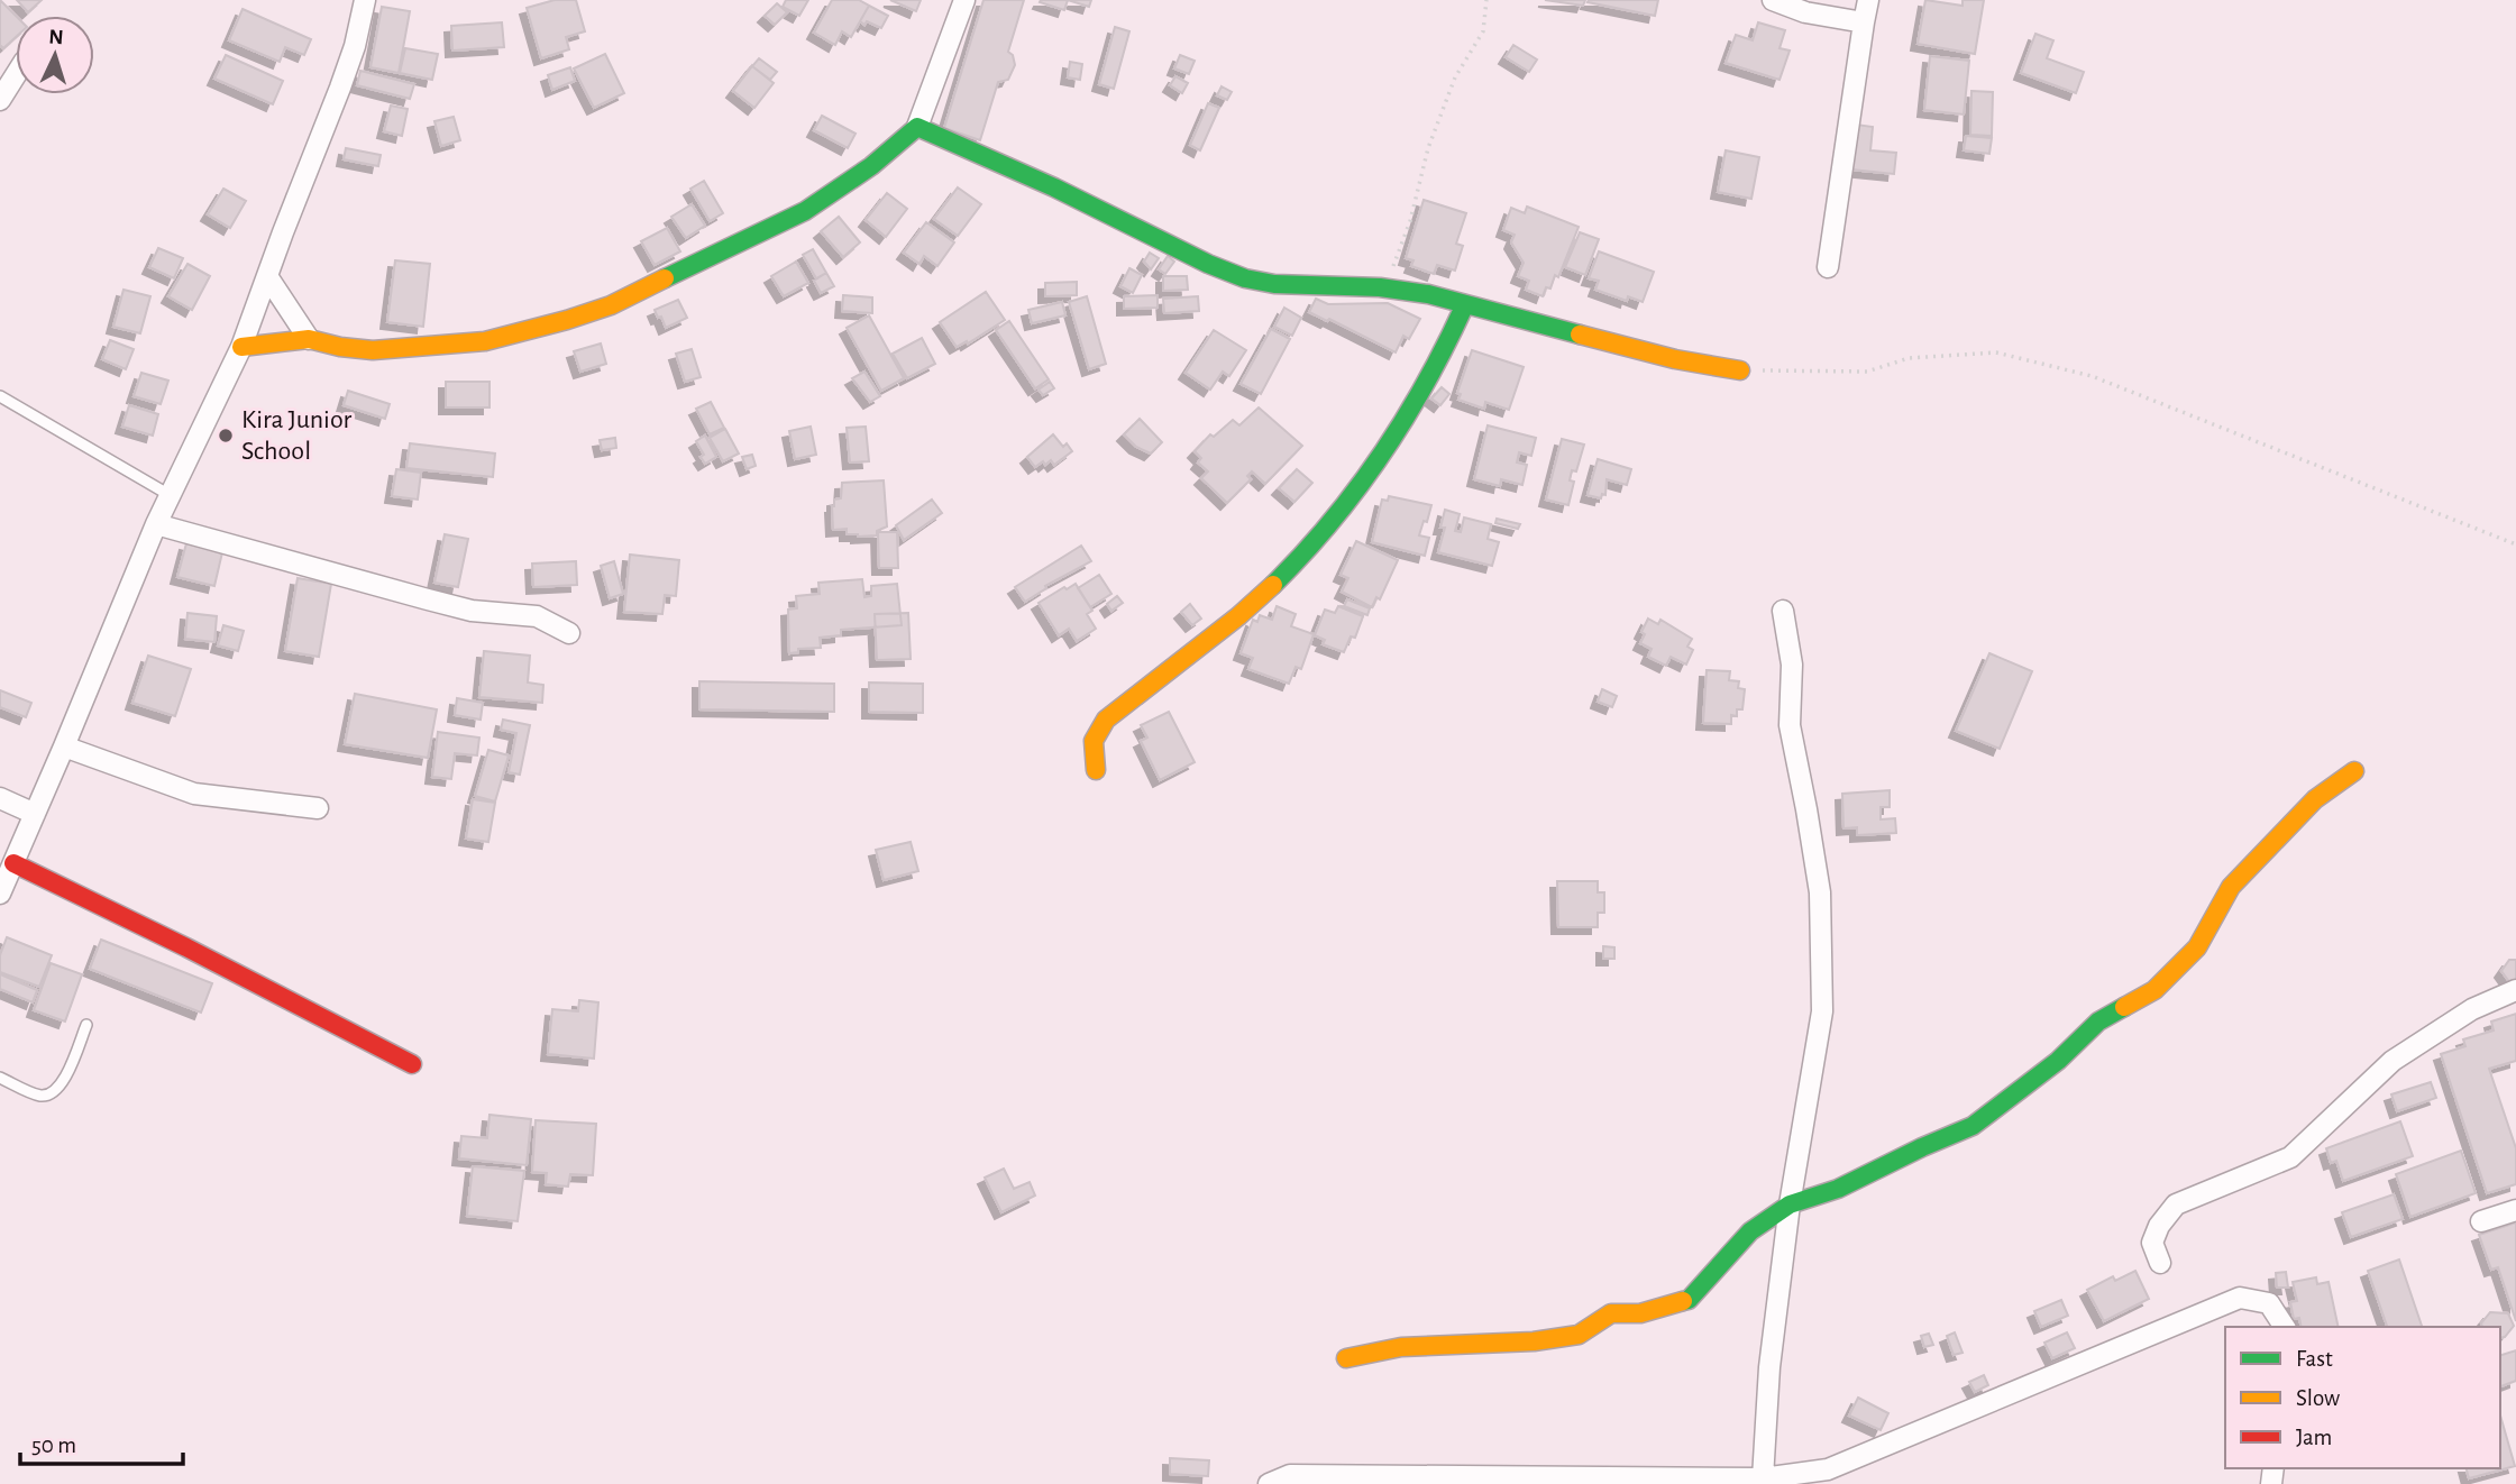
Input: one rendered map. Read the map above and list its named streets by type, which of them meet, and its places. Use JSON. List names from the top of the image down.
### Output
{
  "places": ["Kira Junior School"],
  "legend": ["Fast", "Slow", "Jam"],
  "scale_bar": "50 m",
  "north": "top"
}
